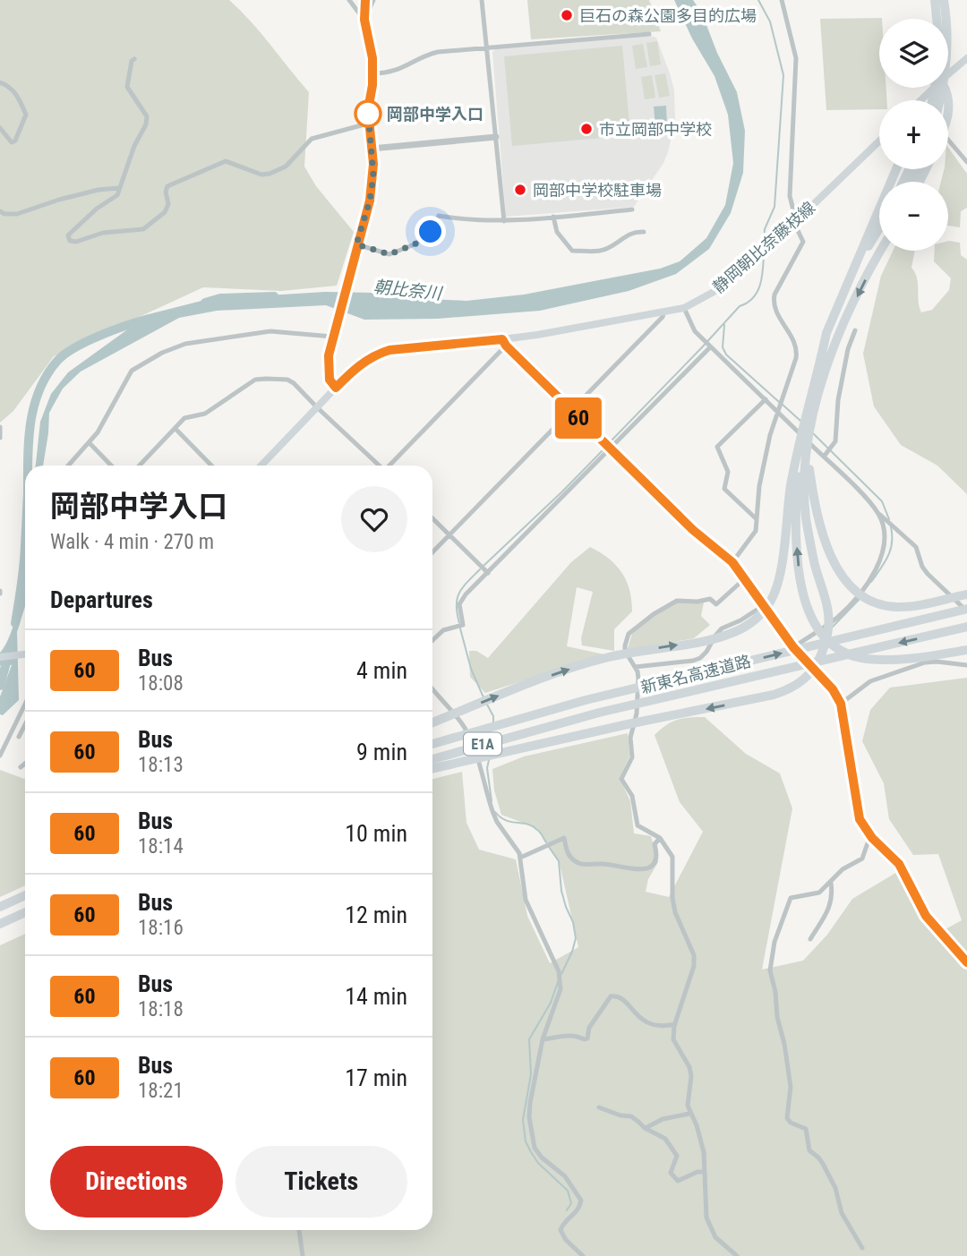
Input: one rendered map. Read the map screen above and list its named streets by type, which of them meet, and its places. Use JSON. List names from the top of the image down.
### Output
{
  "streets": {
    "highway": ["新東名高速道路", "E1A"],
    "main road": ["静岡朝比奈藤枝線"]
  },
  "water": ["朝比奈川"],
  "places": [
    "巨石の森公園多目的広場",
    "岡部中学入口",
    "市立岡部中学校",
    "岡部中学校駐車場"
  ],
  "lines": ["bus line 60"],
  "page": {
    "on_map": "60",
    "map_buttons": ["+", "−"],
    "heading": [
      ["岡部中学入口", "Walk · 4 min · 270 m"],
      "Departures"
    ],
    "list": [
      {
        "mark": "60",
        "name": "Bus",
        "note": "18:08",
        "value": "4 min"
      },
      {
        "mark": "60",
        "name": "Bus",
        "note": "18:13",
        "value": "9 min"
      },
      {
        "mark": "60",
        "name": "Bus",
        "note": "18:14",
        "value": "10 min"
      },
      {
        "mark": "60",
        "name": "Bus",
        "note": "18:16",
        "value": "12 min"
      },
      {
        "mark": "60",
        "name": "Bus",
        "note": "18:18",
        "value": "14 min"
      },
      {
        "mark": "60",
        "name": "Bus",
        "note": "18:21",
        "value": "17 min"
      }
    ],
    "buttons": ["Directions", "Tickets"]
  }
}
